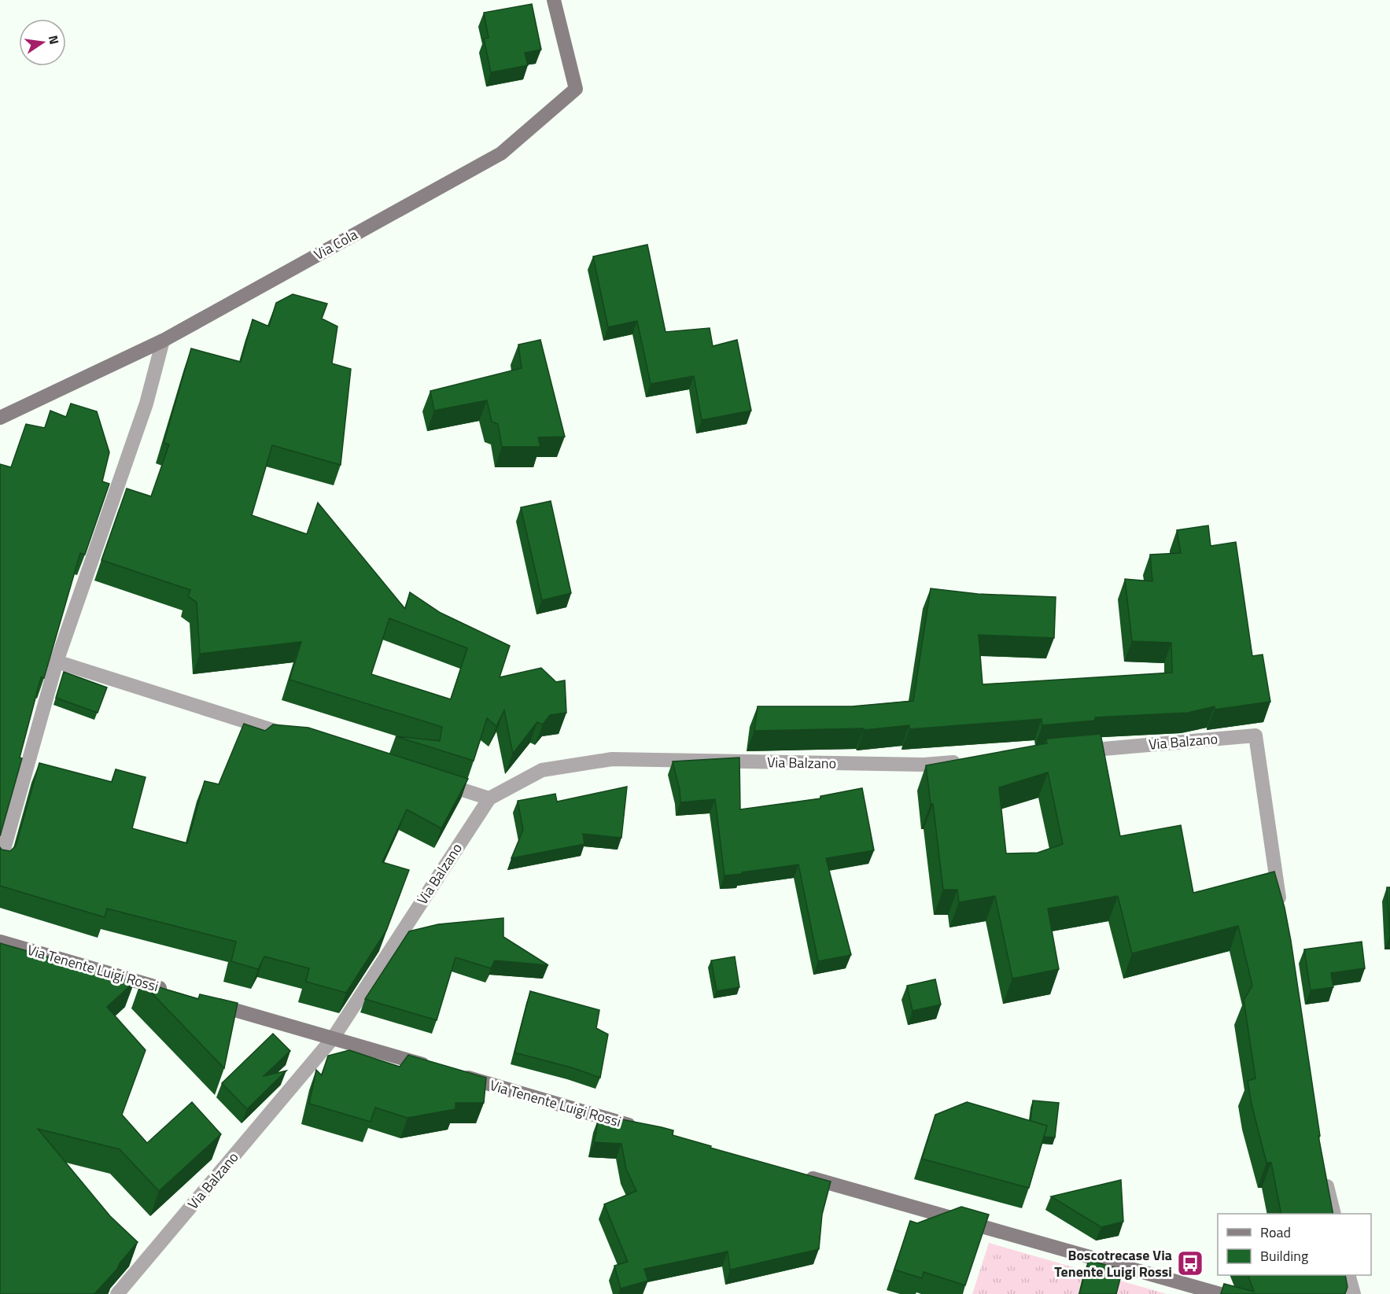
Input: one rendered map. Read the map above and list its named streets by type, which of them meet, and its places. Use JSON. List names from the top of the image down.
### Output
{
  "streets": {
    "street": ["Via Cola", "Via Balzano", "Via Tenente Luigi Rossi"]
  },
  "places": {
    "bus stop": ["Boscotrecase Via Tenente Luigi Rossi"]
  },
  "legend": ["Road", "Building"],
  "north": "right"
}
